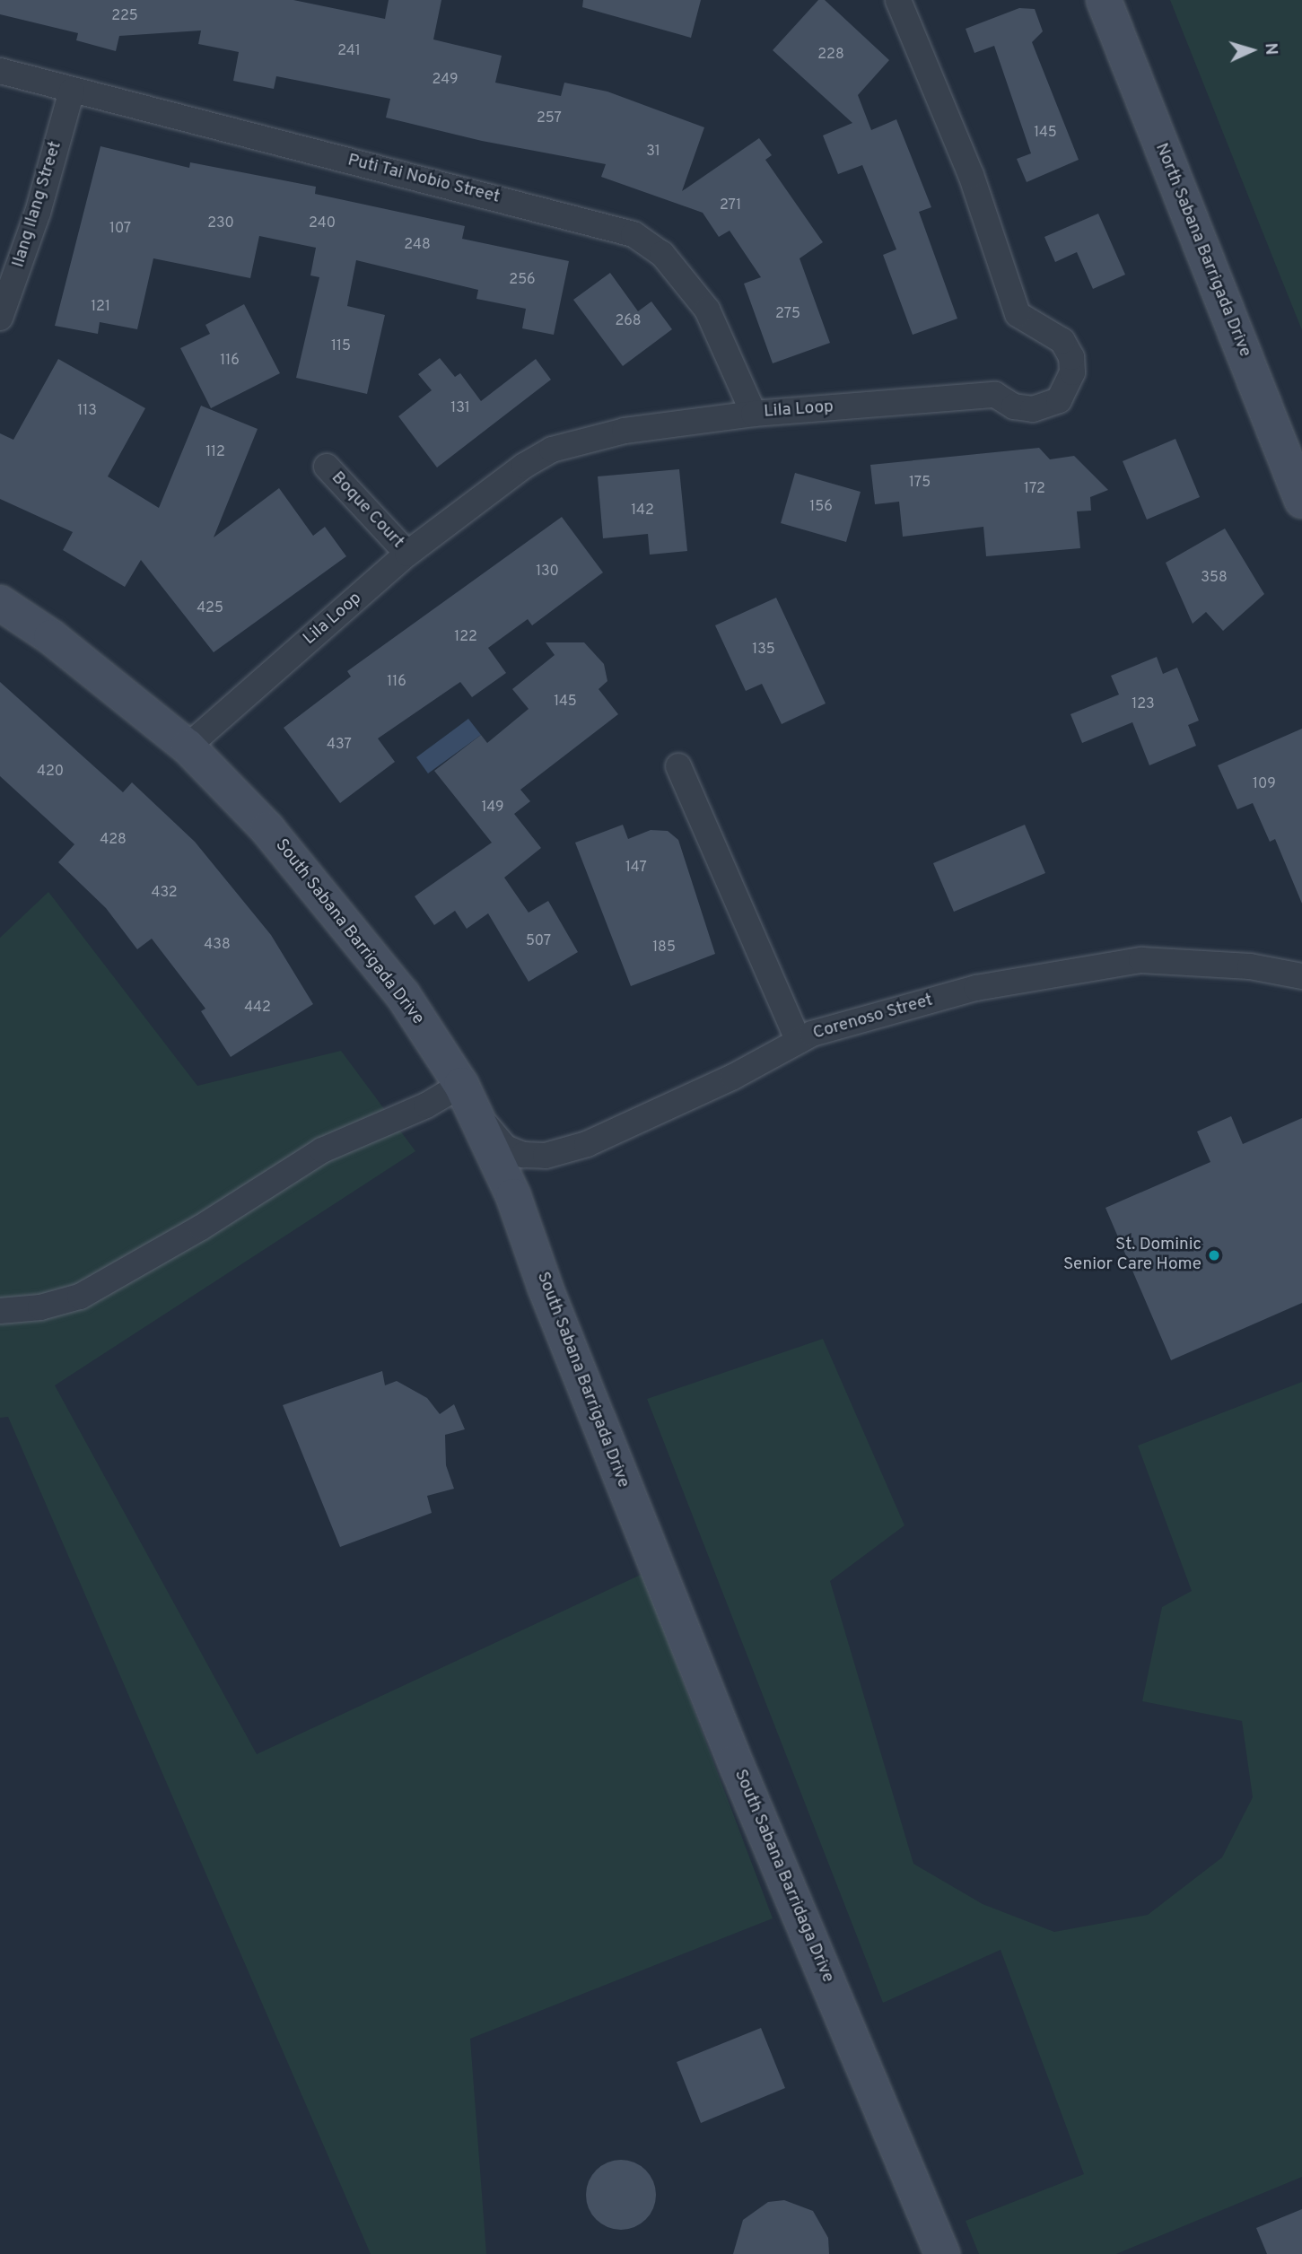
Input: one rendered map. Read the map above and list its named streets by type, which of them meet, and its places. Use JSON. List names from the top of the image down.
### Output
{
  "streets": {
    "main road": ["North Sabana Barrigada Drive", "South Sabana Barrigada Drive", "South Sabana Barridaga Drive"],
    "street": [
      "Puti Tai Nobio Street",
      "Ilang Ilang Street",
      "Lila Loop",
      "Boque Court",
      "Corenoso Street"
    ]
  },
  "crossings": [
    ["Puti Tai Nobio Street", "Ilang Ilang Street"],
    ["Puti Tai Nobio Street", "Lila Loop"],
    ["Lila Loop", "Boque Court"],
    ["Lila Loop", "South Sabana Barrigada Drive"],
    ["South Sabana Barrigada Drive", "Corenoso Street"],
    ["South Sabana Barrigada Drive", "South Sabana Barridaga Drive"]
  ],
  "places": ["St. Dominic Senior Care Home"],
  "house_numbers": [
    "225",
    "241",
    "228",
    "249",
    "257",
    "145",
    "31",
    "271",
    "230",
    "240",
    "107",
    "248",
    "256",
    "121",
    "275",
    "268",
    "115",
    "116",
    "131",
    "113",
    "112",
    "175",
    "172",
    "156",
    "142",
    "130",
    "358",
    "425",
    "122",
    "135",
    "116",
    "145",
    "123",
    "437",
    "420",
    "109",
    "149",
    "428",
    "147",
    "432",
    "507",
    "438",
    "185",
    "442"
  ],
  "north": "right"
}
